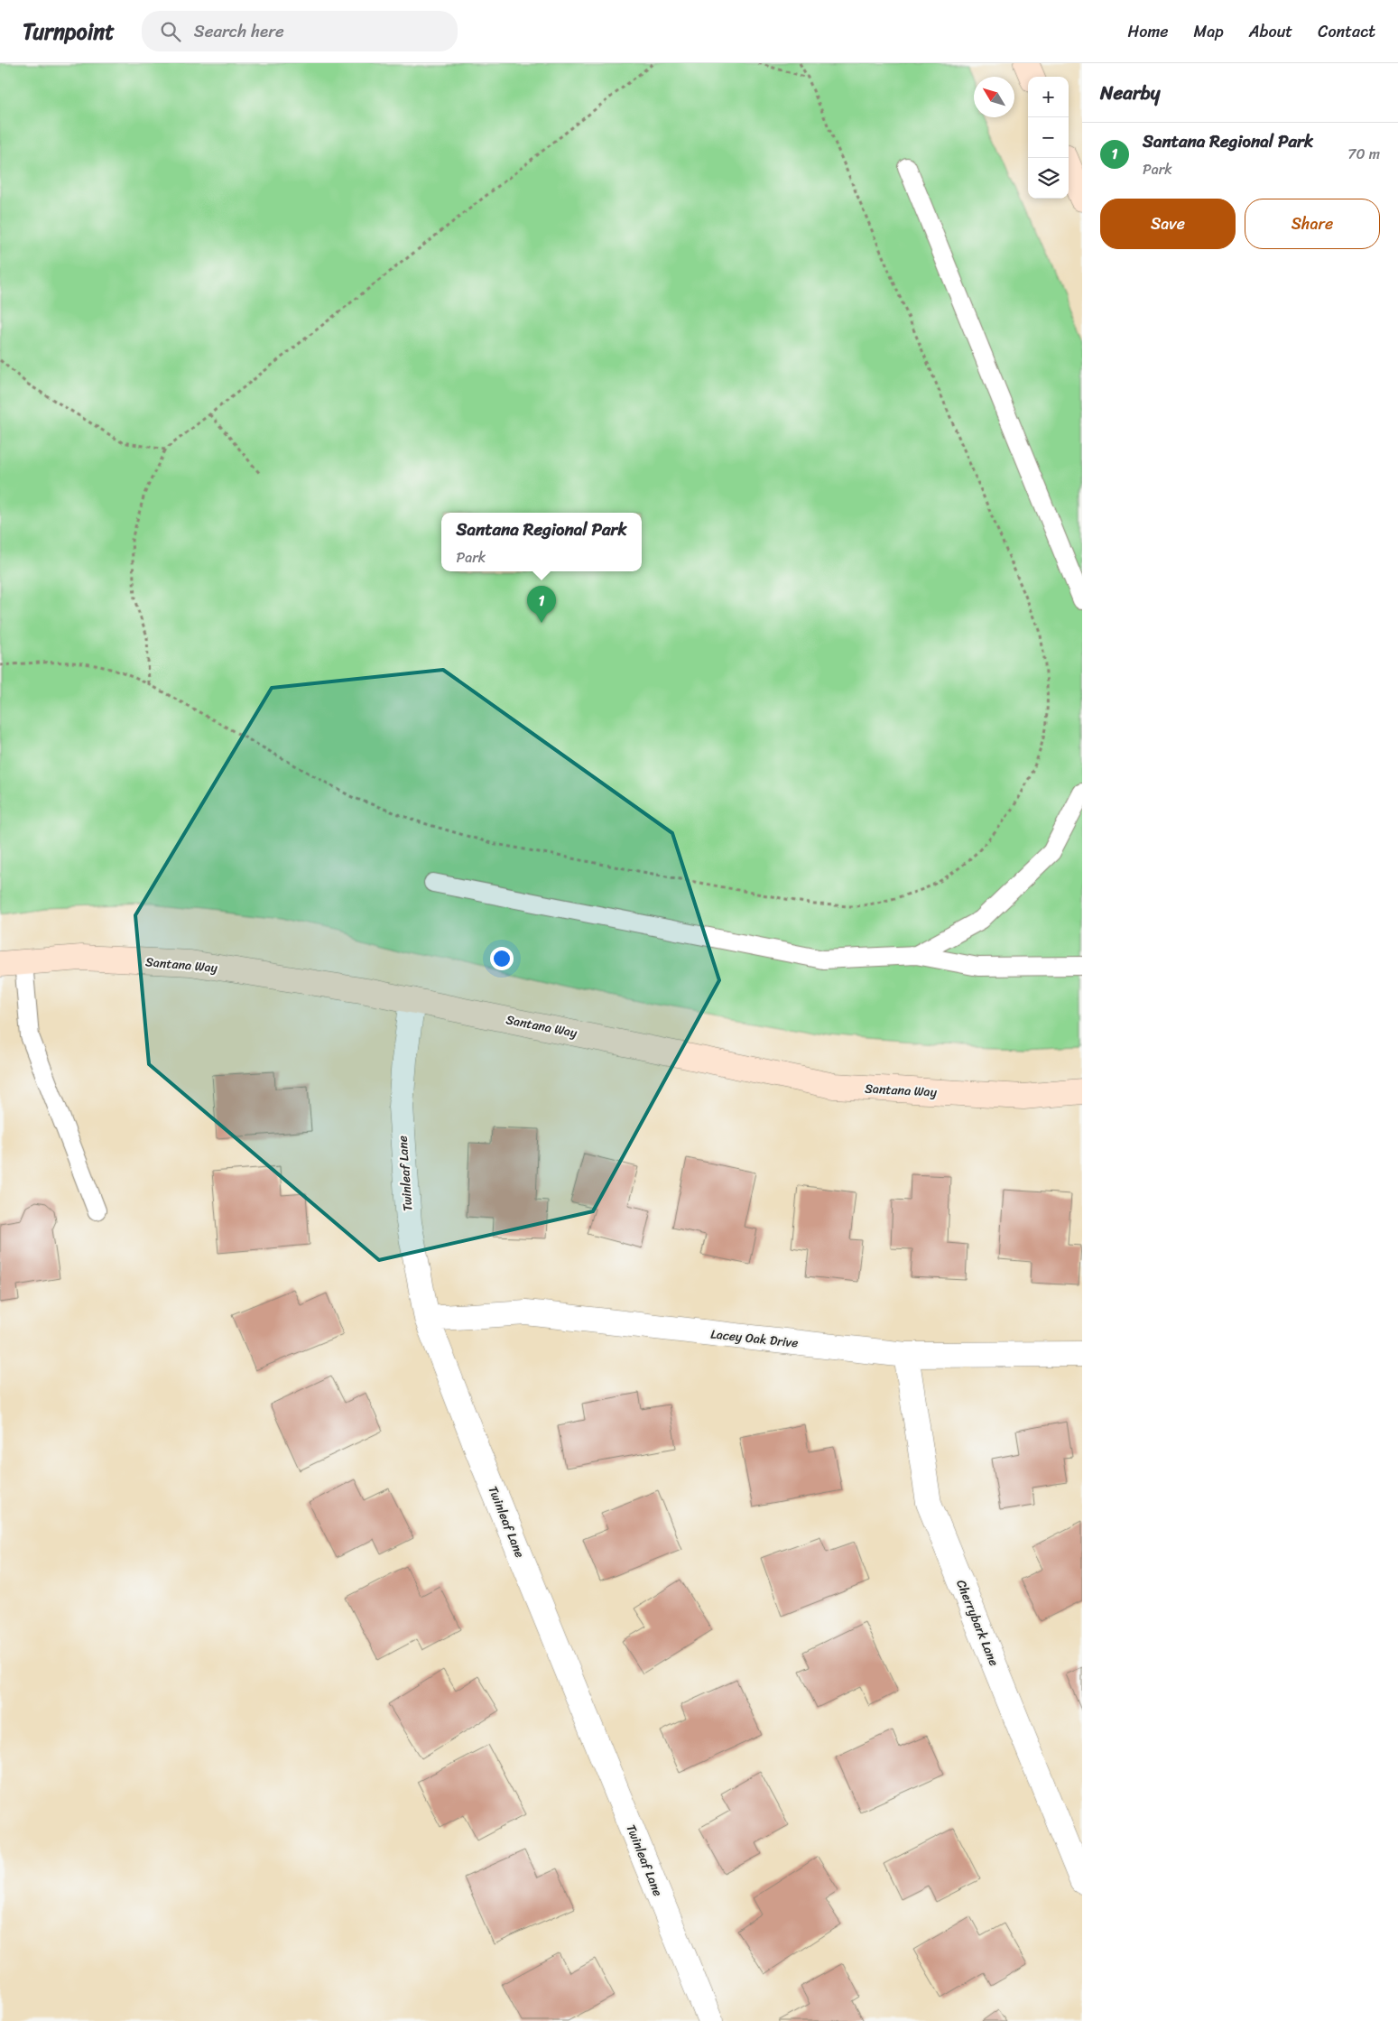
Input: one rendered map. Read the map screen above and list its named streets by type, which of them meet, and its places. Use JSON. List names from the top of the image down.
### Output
{
  "streets": {
    "street": [
      "Santana Way",
      "Twinleaf Lane",
      "Lacey Oak Drive",
      "Cherrybark Lane"
    ]
  },
  "crossings": [
    ["Santana Way", "Twinleaf Lane"],
    ["Twinleaf Lane", "Lacey Oak Drive"],
    ["Lacey Oak Drive", "Cherrybark Lane"]
  ],
  "north": "top left",
  "page": {
    "header": "Turnpoint",
    "search": "Search here",
    "nav": [
      "Home",
      "Map",
      "About",
      "Contact"
    ],
    "heading": "Nearby",
    "map_buttons": ["+", "−"],
    "list": [
      {
        "mark": "1",
        "name": "Santana Regional Park",
        "note": "Park",
        "value": "70 m"
      }
    ],
    "buttons": ["Save", "Share"],
    "popup": ["Santana Regional Park", "Park"],
    "pins": "1"
  }
}
